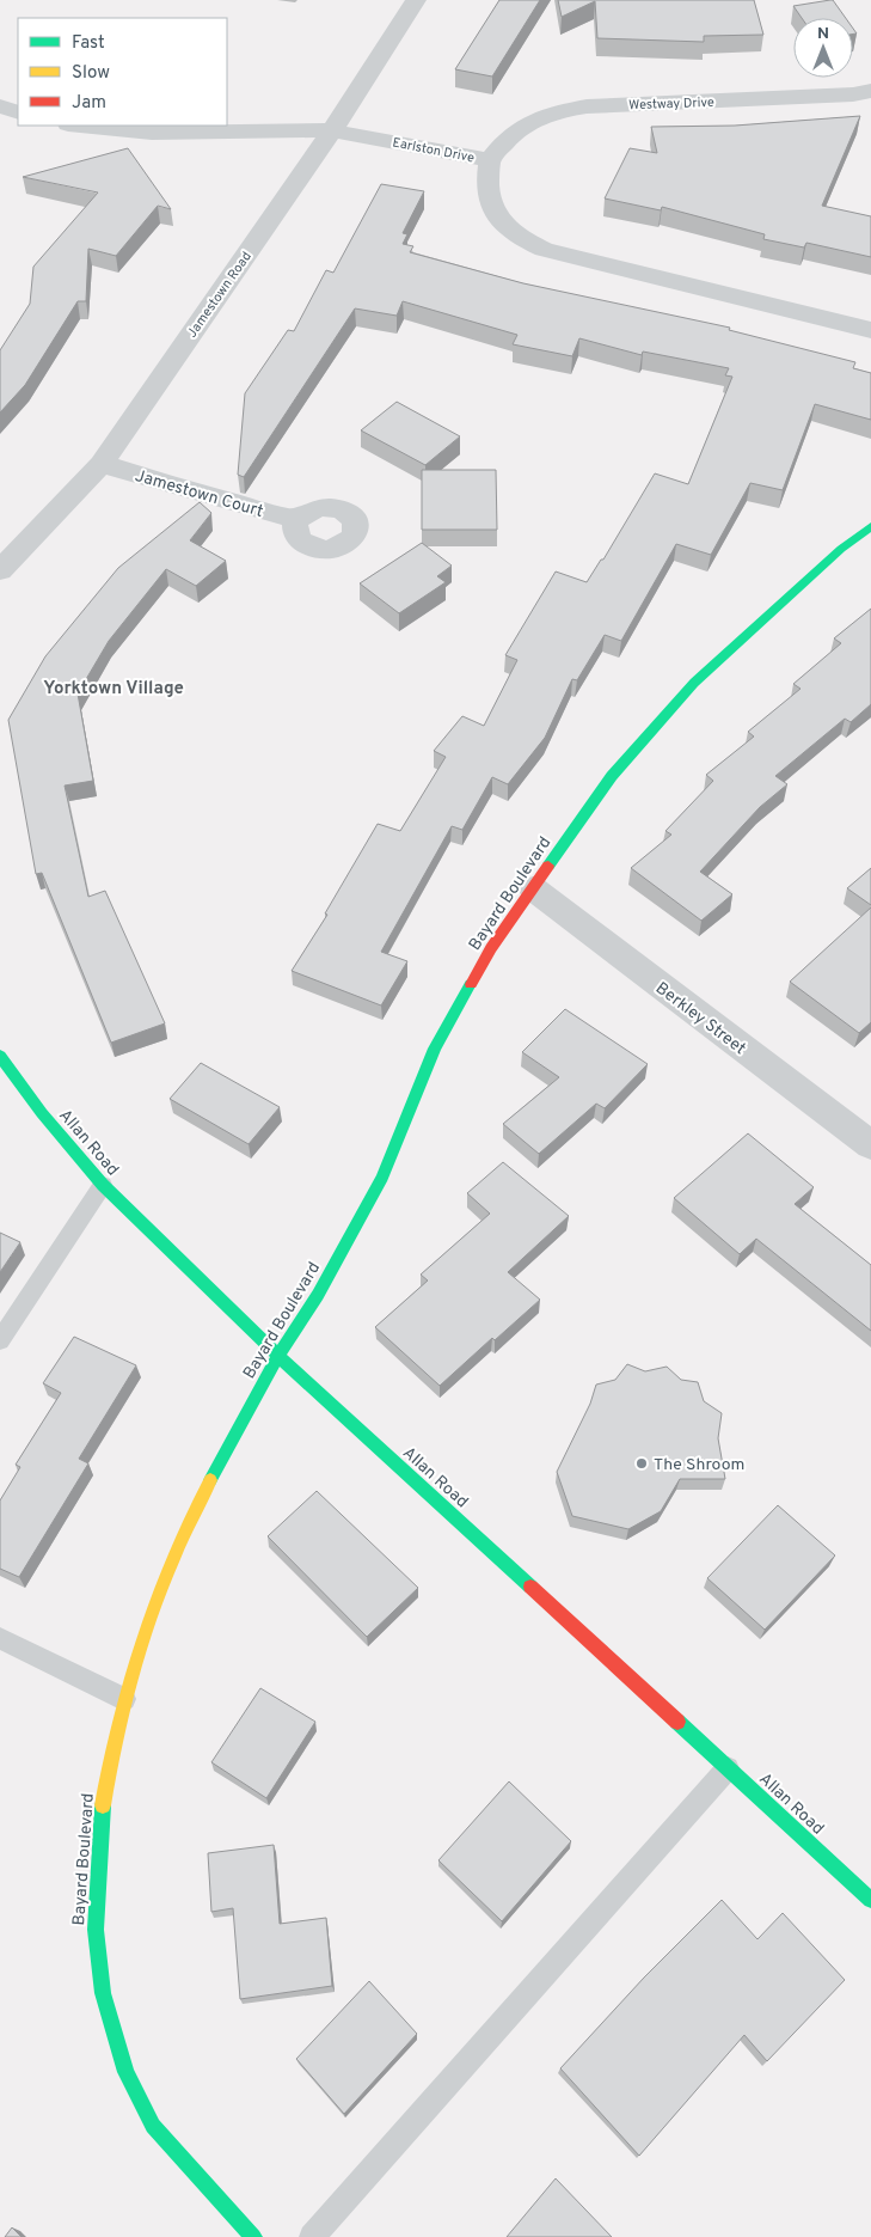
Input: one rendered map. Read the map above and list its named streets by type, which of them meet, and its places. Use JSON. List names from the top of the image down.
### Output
{
  "streets": {
    "street": [
      "Westway Drive",
      "Earlston Drive",
      "Jamestown Road",
      "Jamestown Court",
      "Bayard Boulevard",
      "Berkley Street",
      "Allan Road"
    ]
  },
  "crossings": [
    ["Westway Drive", "Earlston Drive"],
    ["Earlston Drive", "Jamestown Road"],
    ["Jamestown Road", "Jamestown Court"],
    ["Bayard Boulevard", "Berkley Street"],
    ["Bayard Boulevard", "Allan Road"]
  ],
  "districts": ["Yorktown Village"],
  "places": ["The Shroom"],
  "legend": ["Fast", "Slow", "Jam"],
  "north": "top"
}
